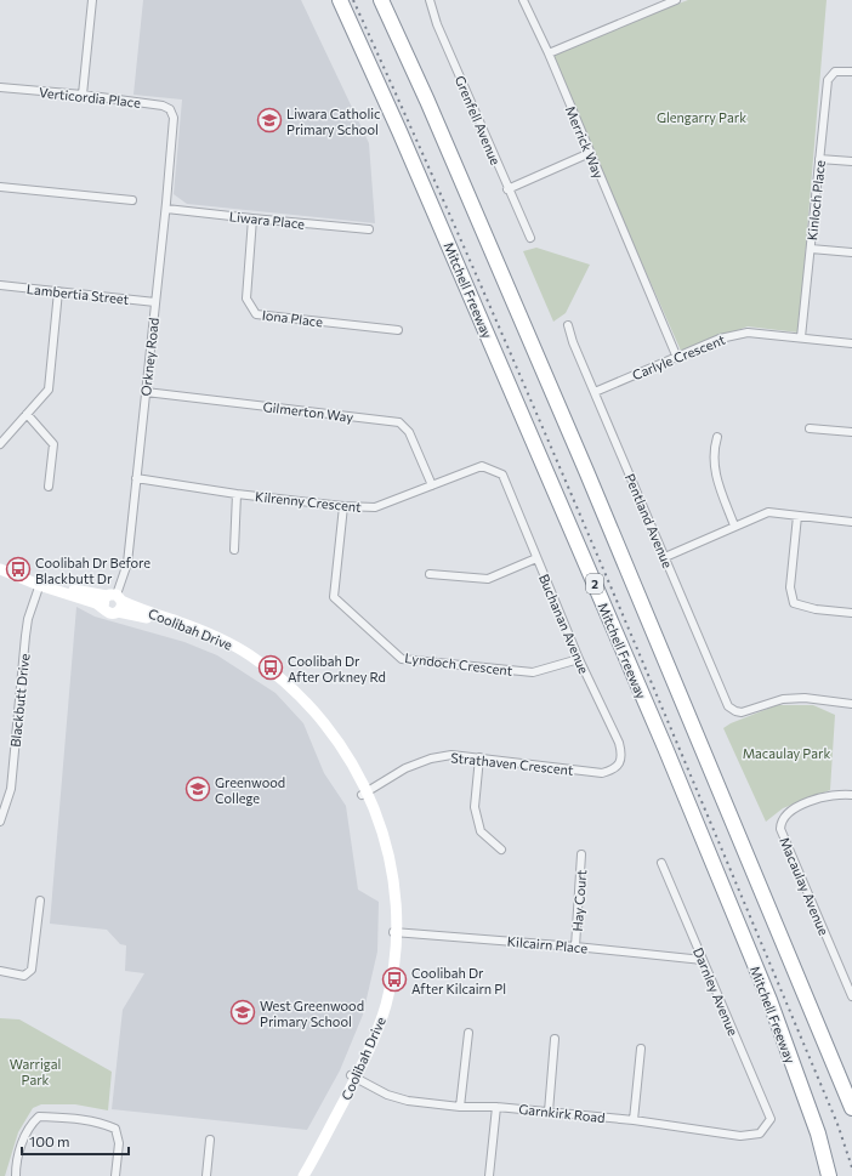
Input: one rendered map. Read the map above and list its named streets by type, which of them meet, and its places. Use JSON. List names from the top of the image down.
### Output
{
  "streets": {
    "highway": ["Mitchell Freeway", "2"],
    "main road": ["Coolibah Drive"],
    "street": [
      "Verticordia Place",
      "Grenfell Avenue",
      "Merrick Way",
      "Kinloch Place",
      "Liwara Place",
      "Lambertia Street",
      "Iona Place",
      "Orkney Road",
      "Carlyle Crescent",
      "Gilmerton Way",
      "Kilrenny Crescent",
      "Pentland Avenue",
      "Buchanan Avenue",
      "Lyndoch Crescent",
      "Blackbutt Drive",
      "Strathaven Crescent",
      "Macaulay Avenue",
      "Hay Court",
      "Kilcairn Place",
      "Darnley Avenue",
      "Garnkirk Road"
    ]
  },
  "crossings": [
    ["Verticordia Place", "Orkney Road"],
    ["Merrick Way", "Carlyle Crescent"],
    ["Kinloch Place", "Carlyle Crescent"],
    ["Liwara Place", "Iona Place"],
    ["Liwara Place", "Orkney Road"],
    ["Lambertia Street", "Orkney Road"],
    ["Orkney Road", "Gilmerton Way"],
    ["Orkney Road", "Kilrenny Crescent"],
    ["Orkney Road", "Coolibah Drive"],
    ["Carlyle Crescent", "Pentland Avenue"],
    ["Gilmerton Way", "Kilrenny Crescent"],
    ["Kilrenny Crescent", "Buchanan Avenue"],
    ["Kilrenny Crescent", "Lyndoch Crescent"],
    ["Buchanan Avenue", "Lyndoch Crescent"],
    ["Buchanan Avenue", "Strathaven Crescent"],
    ["Coolibah Drive", "Blackbutt Drive"],
    ["Coolibah Drive", "Strathaven Crescent"],
    ["Coolibah Drive", "Kilcairn Place"],
    ["Coolibah Drive", "Garnkirk Road"],
    ["Hay Court", "Kilcairn Place"],
    ["Kilcairn Place", "Darnley Avenue"],
    ["Darnley Avenue", "Garnkirk Road"]
  ],
  "parks": ["Glengarry Park", "Macaulay Park", "Warrigal Park"],
  "places": {
    "school or university": ["Liwara Catholic Primary School", "Greenwood College", "West Greenwood Primary School"],
    "bus stop": ["Coolibah Dr Before Blackbutt Dr", "Coolibah Dr After Orkney Rd", "Coolibah Dr After Kilcairn Pl"]
  },
  "scale_bar": "100 m"
}
